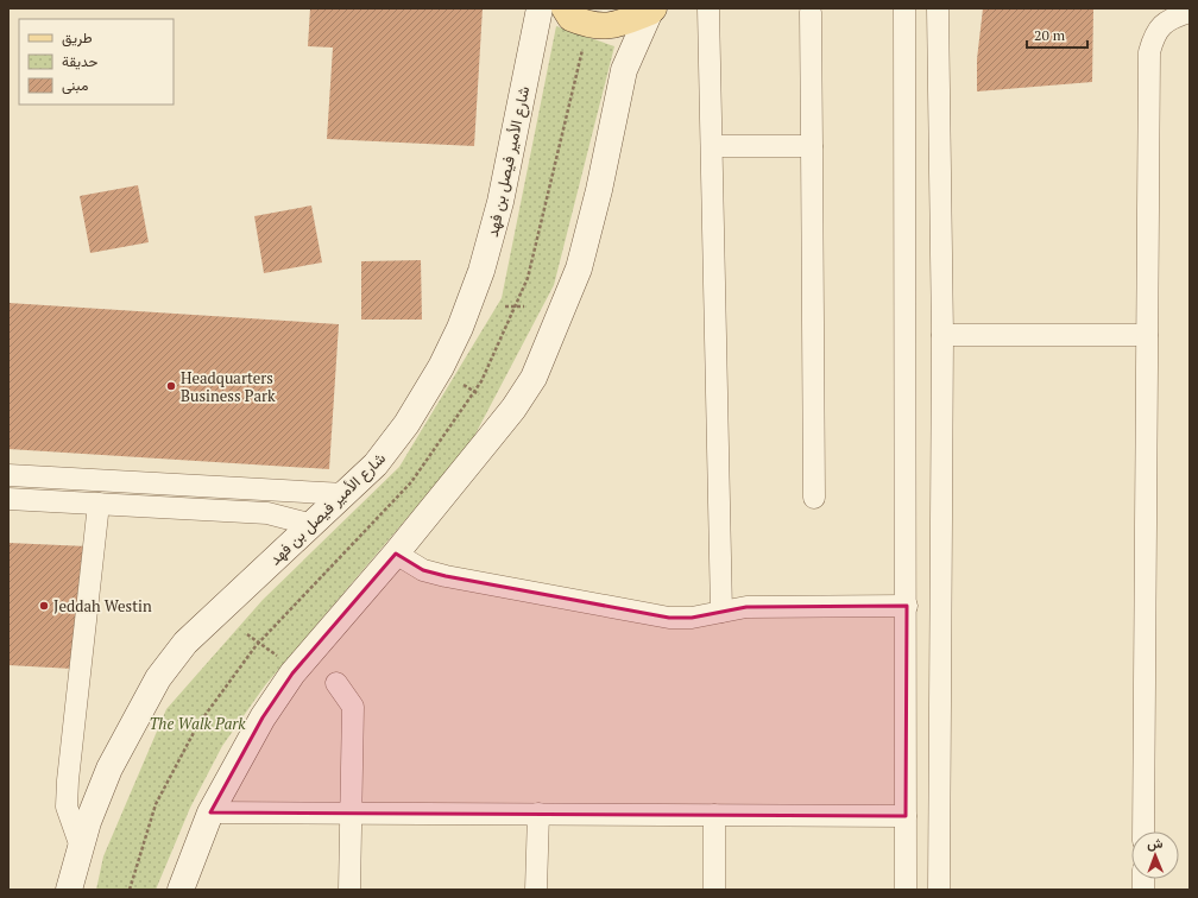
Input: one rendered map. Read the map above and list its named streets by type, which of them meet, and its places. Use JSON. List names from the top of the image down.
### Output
{
  "streets": {
    "main road": ["شارع الأمير فيصل بن فهد"]
  },
  "parks": ["The Walk Park"],
  "places": ["Headquarters Business Park", "Jeddah Westin"],
  "legend": ["طريق", "حديقة", "مبنى"],
  "scale_bar": "20 m",
  "north": "top"
}
